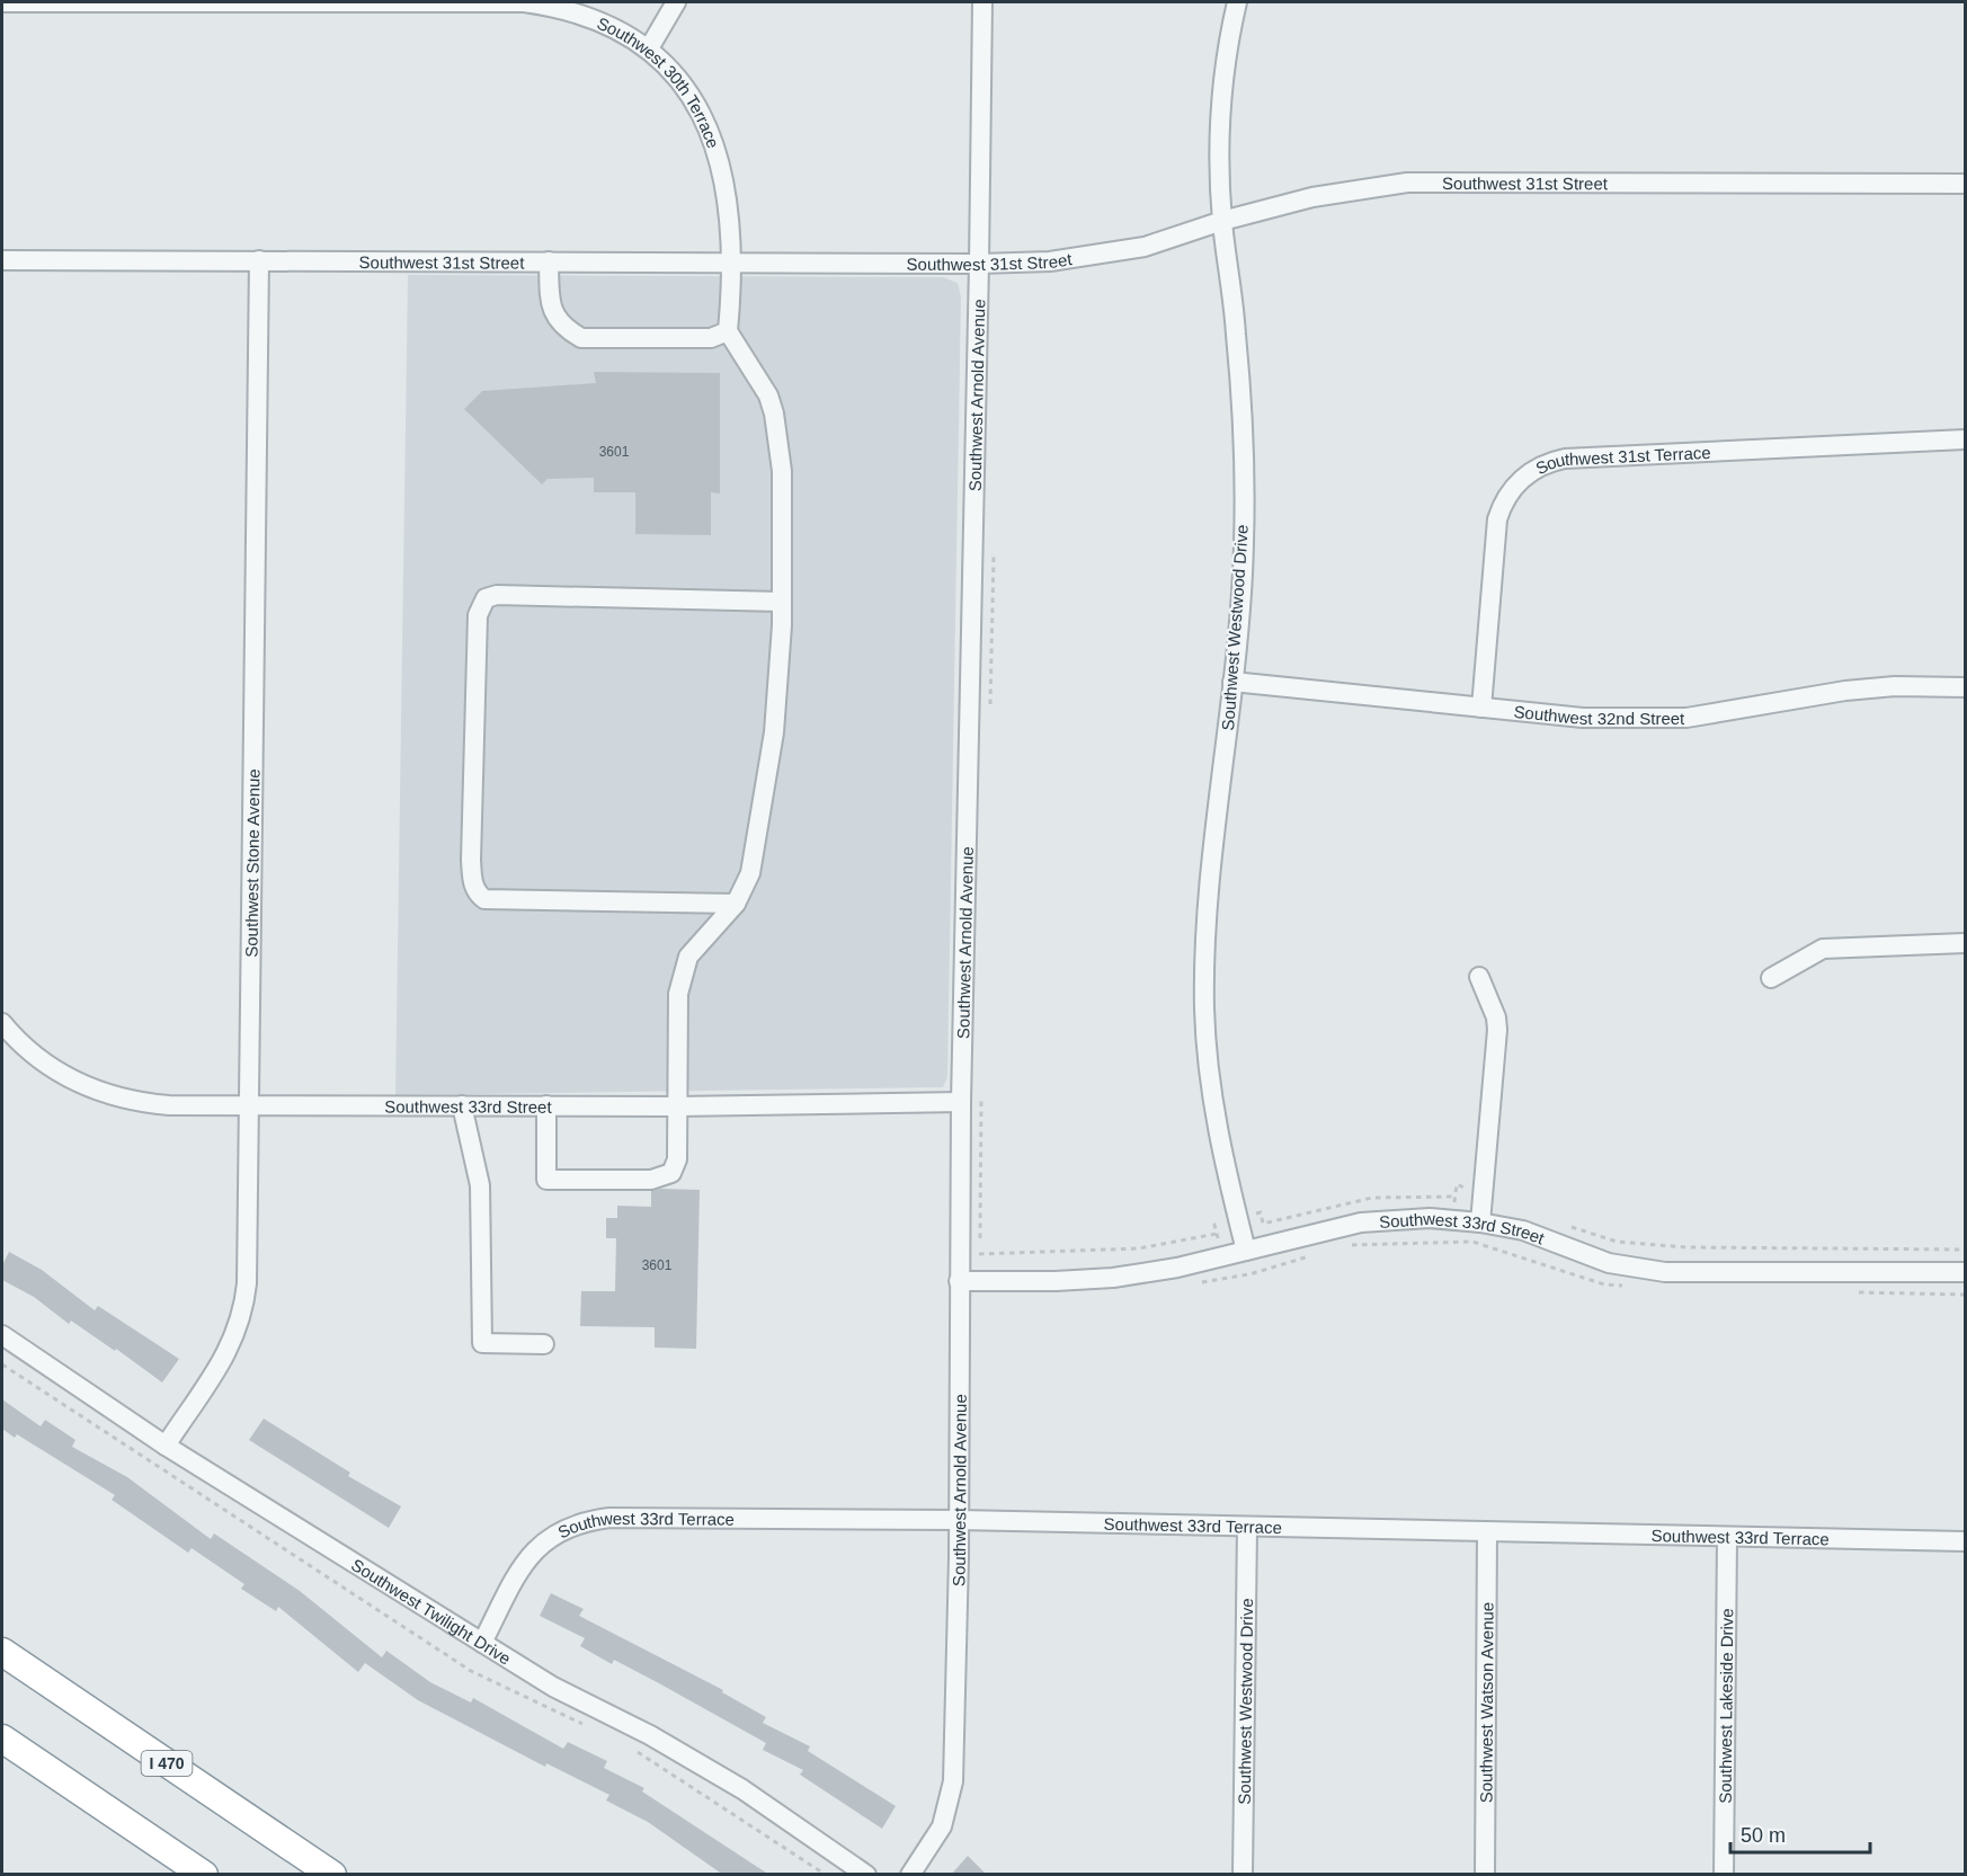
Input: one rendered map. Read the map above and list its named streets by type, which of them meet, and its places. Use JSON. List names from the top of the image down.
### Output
{
  "streets": {
    "highway": ["I 470"],
    "street": [
      "Southwest 30th Terrace",
      "Southwest 31st Street",
      "Southwest Arnold Avenue",
      "Southwest 31st Terrace",
      "Southwest Westwood Drive",
      "Southwest 32nd Street",
      "Southwest Stone Avenue",
      "Southwest 33rd Street",
      "Southwest 33rd Terrace",
      "Southwest Twilight Drive",
      "Southwest Watson Avenue",
      "Southwest Lakeside Drive"
    ]
  },
  "crossings": [
    ["Southwest 30th Terrace", "Southwest 31st Street"],
    ["Southwest 31st Street", "Southwest Arnold Avenue"],
    ["Southwest 31st Street", "Southwest Westwood Drive"],
    ["Southwest 31st Street", "Southwest Stone Avenue"],
    ["Southwest Arnold Avenue", "Southwest 33rd Street"],
    ["Southwest Arnold Avenue", "Southwest 33rd Terrace"],
    ["Southwest 31st Terrace", "Southwest 32nd Street"],
    ["Southwest Westwood Drive", "Southwest 32nd Street"],
    ["Southwest Westwood Drive", "Southwest 33rd Street"],
    ["Southwest Westwood Drive", "Southwest 33rd Terrace"],
    ["Southwest Stone Avenue", "Southwest 33rd Street"],
    ["Southwest Stone Avenue", "Southwest Twilight Drive"],
    ["Southwest 33rd Terrace", "Southwest Twilight Drive"],
    ["Southwest 33rd Terrace", "Southwest Watson Avenue"],
    ["Southwest 33rd Terrace", "Southwest Lakeside Drive"]
  ],
  "house_numbers": ["3601", "3601"],
  "scale_bar": "50 m"
}
